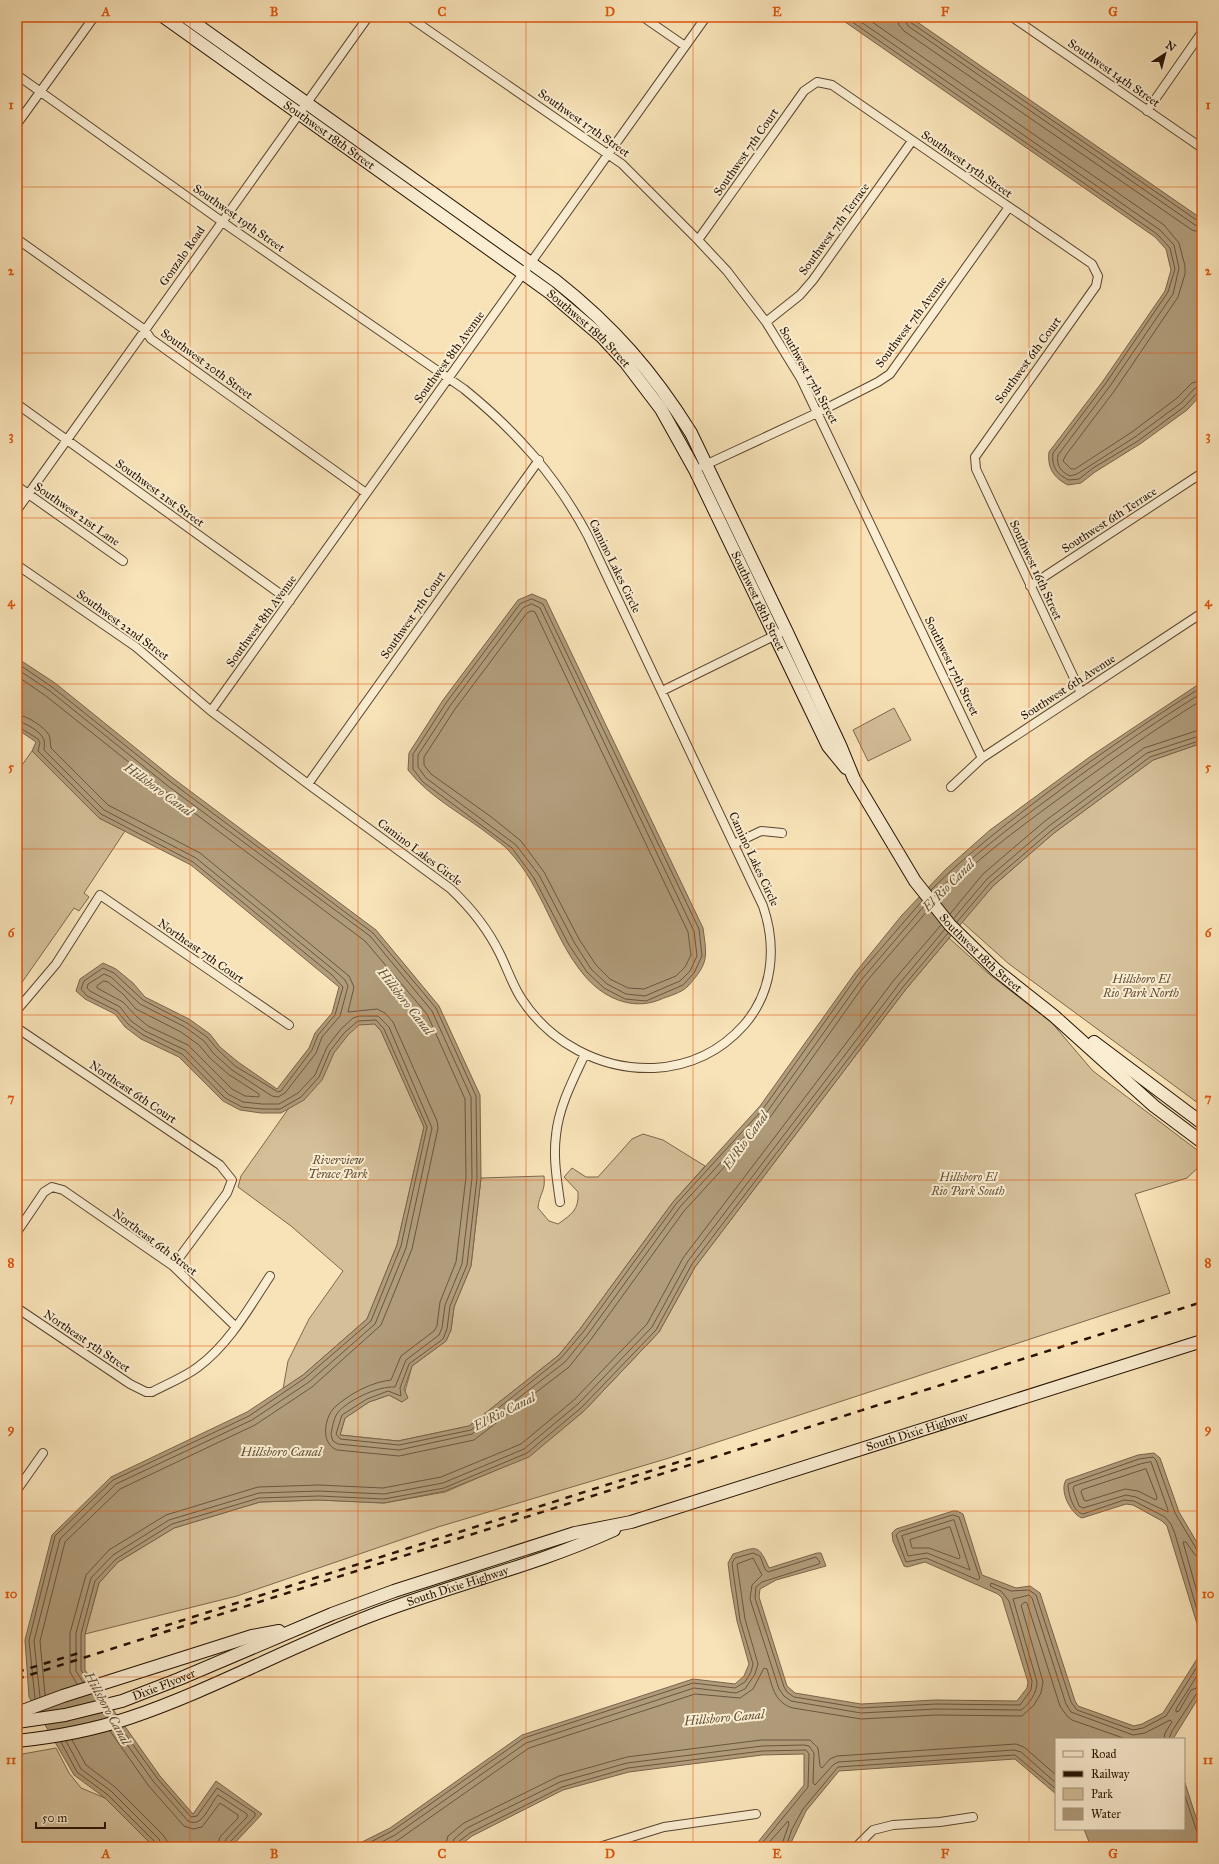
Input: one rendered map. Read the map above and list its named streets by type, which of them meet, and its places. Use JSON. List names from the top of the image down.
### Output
{
  "streets": {
    "main road": ["Southwest 18th Street", "South Dixie Highway", "Dixie Flyover"],
    "street": [
      "Southwest 14th Street",
      "Southwest 17th Street",
      "Southwest 7th Court",
      "Southwest 15th Street",
      "Southwest 19th Street",
      "Southwest 7th Terrace",
      "Gonzalo Road",
      "Southwest 7th Avenue",
      "Southwest 8th Avenue",
      "Southwest 6th Court",
      "Southwest 20th Street",
      "Southwest 21st Street",
      "Southwest 21st Lane",
      "Southwest 6th Terrace",
      "Camino Lakes Circle",
      "Southwest 16th Street",
      "Southwest 22nd Street",
      "Southwest 6th Avenue",
      "Northeast 7th Court",
      "Northeast 6th Court",
      "Northeast 6th Street",
      "Northeast 5th Street"
    ]
  },
  "crossings": [
    ["Southwest 17th Street", "Southwest 7th Court"],
    ["Southwest 17th Street", "Southwest 7th Terrace"],
    ["Southwest 17th Street", "Southwest 7th Avenue"],
    ["Southwest 17th Street", "Southwest 8th Avenue"],
    ["Southwest 17th Street", "Southwest 6th Avenue"],
    ["Southwest 18th Street", "Gonzalo Road"],
    ["Southwest 18th Street", "Southwest 7th Avenue"],
    ["Southwest 18th Street", "Southwest 8th Avenue"],
    ["Southwest 7th Court", "Southwest 15th Street"],
    ["Southwest 7th Court", "Camino Lakes Circle"],
    ["Southwest 15th Street", "Southwest 7th Terrace"],
    ["Southwest 15th Street", "Southwest 7th Avenue"],
    ["Southwest 15th Street", "Southwest 6th Court"],
    ["Southwest 19th Street", "Gonzalo Road"],
    ["Southwest 19th Street", "Southwest 8th Avenue"],
    ["Southwest 19th Street", "Camino Lakes Circle"],
    ["Gonzalo Road", "Southwest 20th Street"],
    ["Gonzalo Road", "Southwest 21st Street"],
    ["Gonzalo Road", "Southwest 21st Lane"],
    ["Southwest 8th Avenue", "Southwest 20th Street"],
    ["Southwest 8th Avenue", "Southwest 21st Street"],
    ["Southwest 8th Avenue", "Camino Lakes Circle"],
    ["Southwest 8th Avenue", "Southwest 22nd Street"],
    ["Southwest 6th Court", "Southwest 16th Street"],
    ["Southwest 6th Terrace", "Southwest 16th Street"],
    ["Camino Lakes Circle", "Southwest 22nd Street"],
    ["Southwest 16th Street", "Southwest 6th Avenue"],
    ["Northeast 6th Court", "Northeast 6th Street"],
    ["Northeast 6th Street", "Northeast 5th Street"],
    ["South Dixie Highway", "Dixie Flyover"]
  ],
  "water": ["Hillsboro Canal", "El Rio Canal"],
  "parks": ["Hillsboro El Rio Park North", "Riverview Terace Park", "Hillsboro El Rio Park South"],
  "legend": [
    "Road",
    "Railway",
    "Park",
    "Water"
  ],
  "scale_bar": "50 m",
  "north": "top right",
  "grid": {
    "columns": [
      "A",
      "B",
      "C",
      "D",
      "E",
      "F",
      "G"
    ],
    "rows": [
      "1",
      "2",
      "3",
      "4",
      "5",
      "6",
      "7",
      "8",
      "9",
      "10",
      "11"
    ]
  }
}
